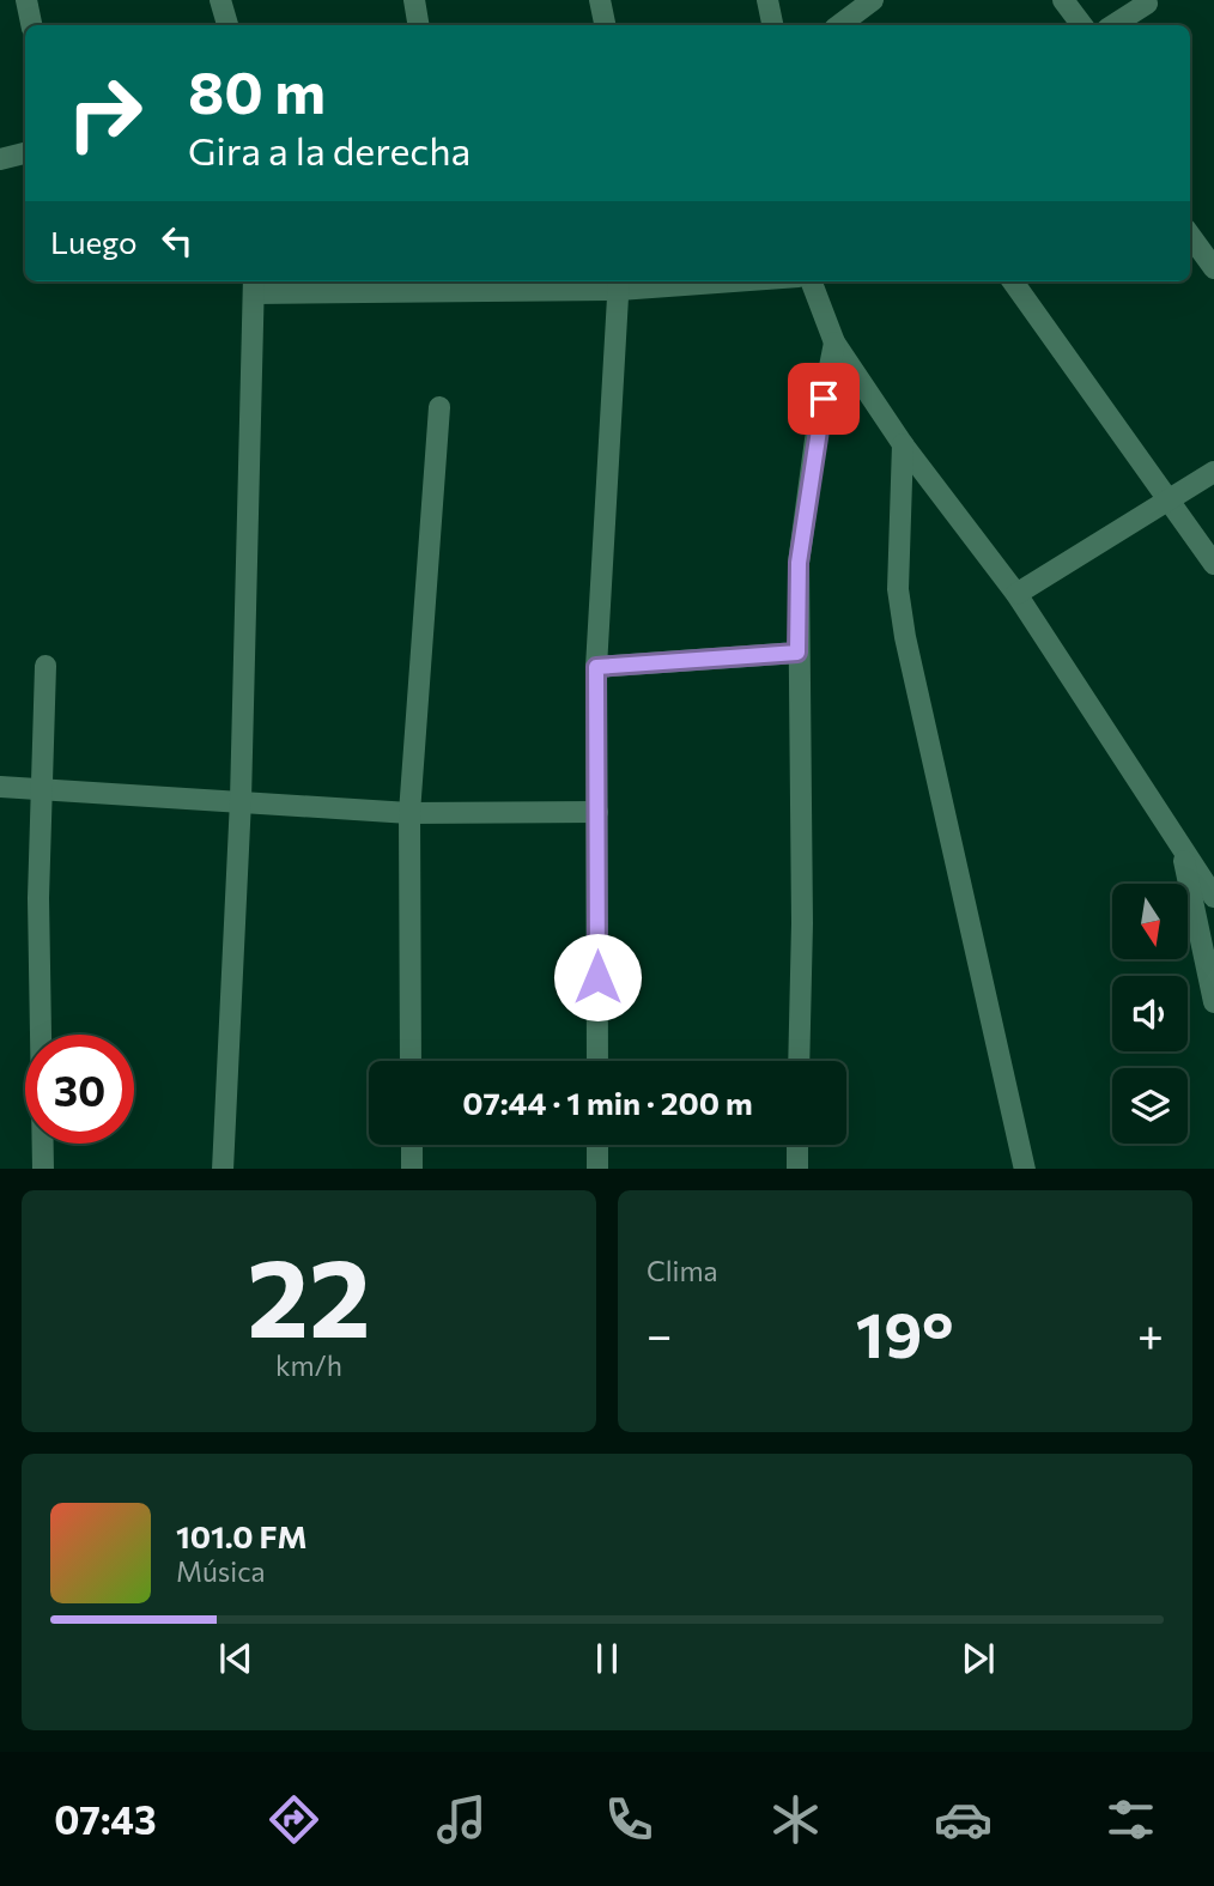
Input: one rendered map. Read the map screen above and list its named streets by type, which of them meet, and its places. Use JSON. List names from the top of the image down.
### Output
{
  "north": "bottom",
  "page": {
    "turn": ["80 m", "Gira a la derecha"],
    "then": "Luego",
    "limit": "30",
    "trip": "07:44 · 1 min · 200 m",
    "tile": [
      ["22", "km/h"],
      "Clima"
    ],
    "heat": ["−", "19°", "+"],
    "song": ["101.0 FM", "Música"],
    "tabs": "07:43"
  }
}
